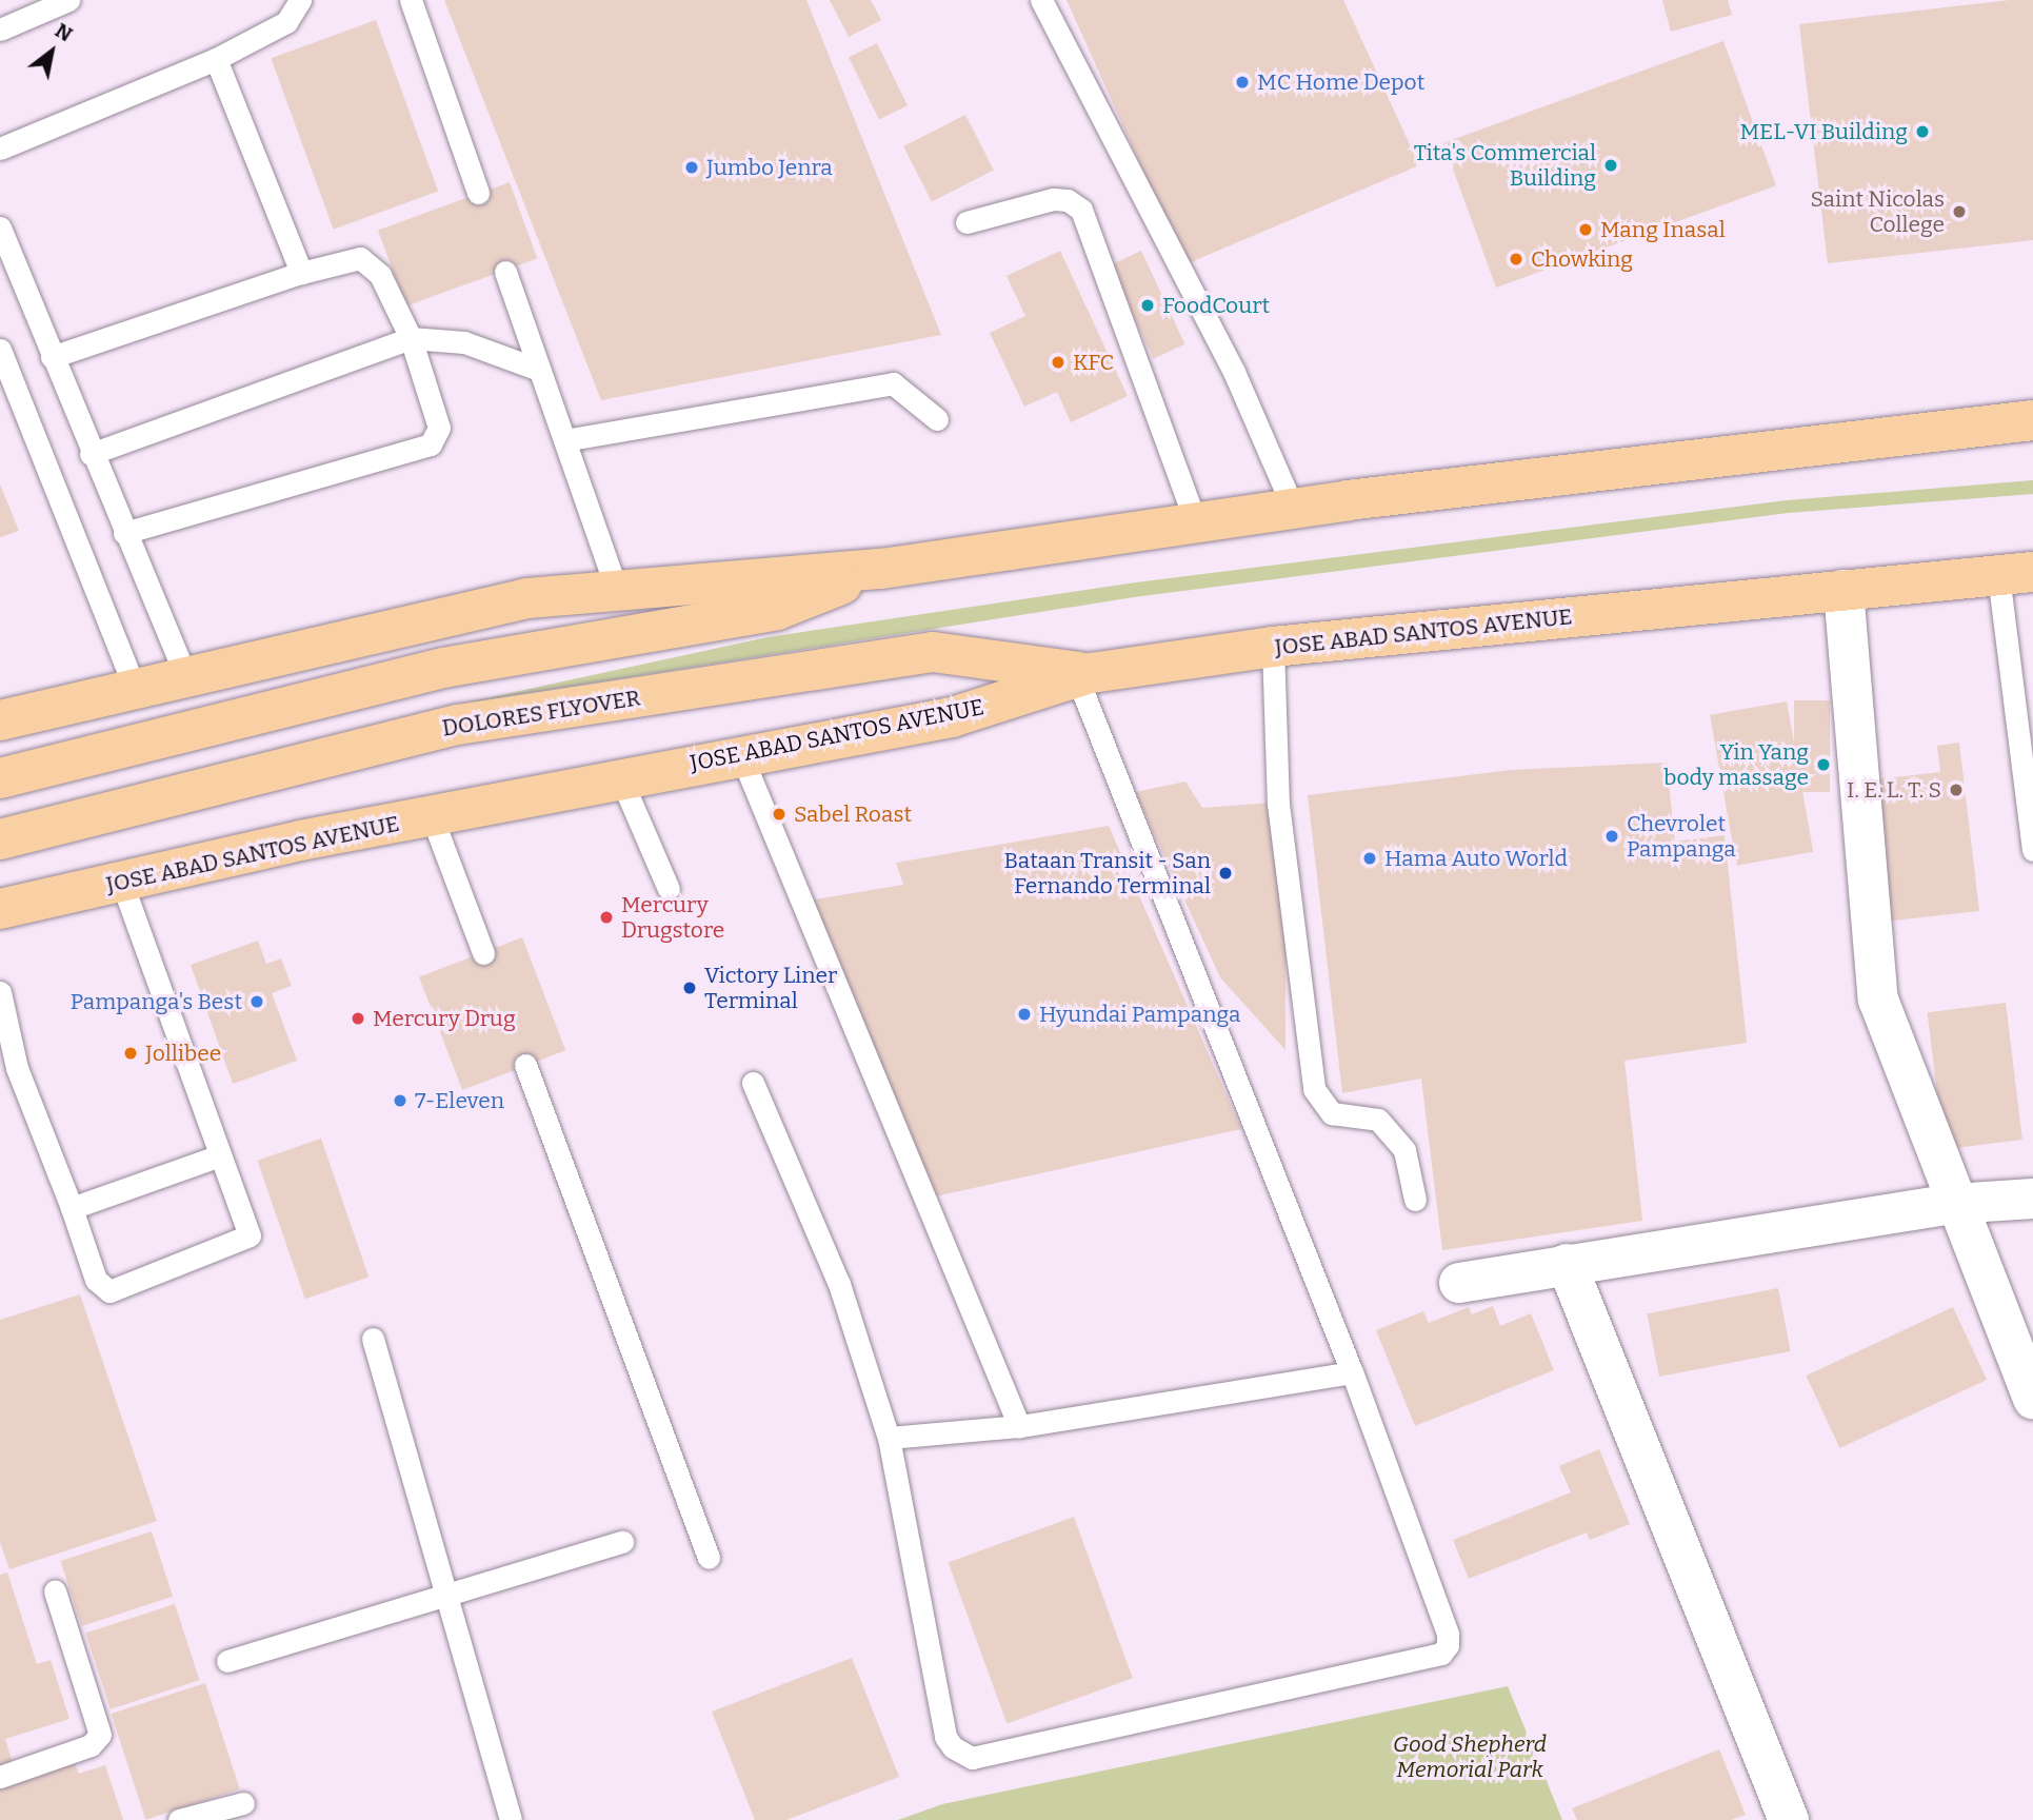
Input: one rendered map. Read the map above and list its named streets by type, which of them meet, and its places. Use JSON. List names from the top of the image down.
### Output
{
  "streets": {
    "highway": ["JOSE ABAD SANTOS AVENUE", "DOLORES FLYOVER"]
  },
  "crossings": [
    ["JOSE ABAD SANTOS AVENUE", "DOLORES FLYOVER"]
  ],
  "parks": ["Good Shepherd Memorial Park"],
  "places": [
    "MC Home Depot",
    "MEL-VI Building",
    "Tita's Commercial Building",
    "Jumbo Jenra",
    "Saint Nicolas College",
    "Mang Inasal",
    "Chowking",
    "FoodCourt",
    "KFC",
    "Yin Yang body massage",
    "I. E. L. T. S",
    "Sabel Roast",
    "Chevrolet Pampanga",
    "Hama Auto World",
    "Bataan Transit - San Fernando Terminal",
    "Mercury Drugstore",
    "Victory Liner Terminal",
    "Pampanga's Best",
    "Hyundai Pampanga",
    "Mercury Drug",
    "Jollibee",
    "7-Eleven"
  ],
  "north": "top right"
}
